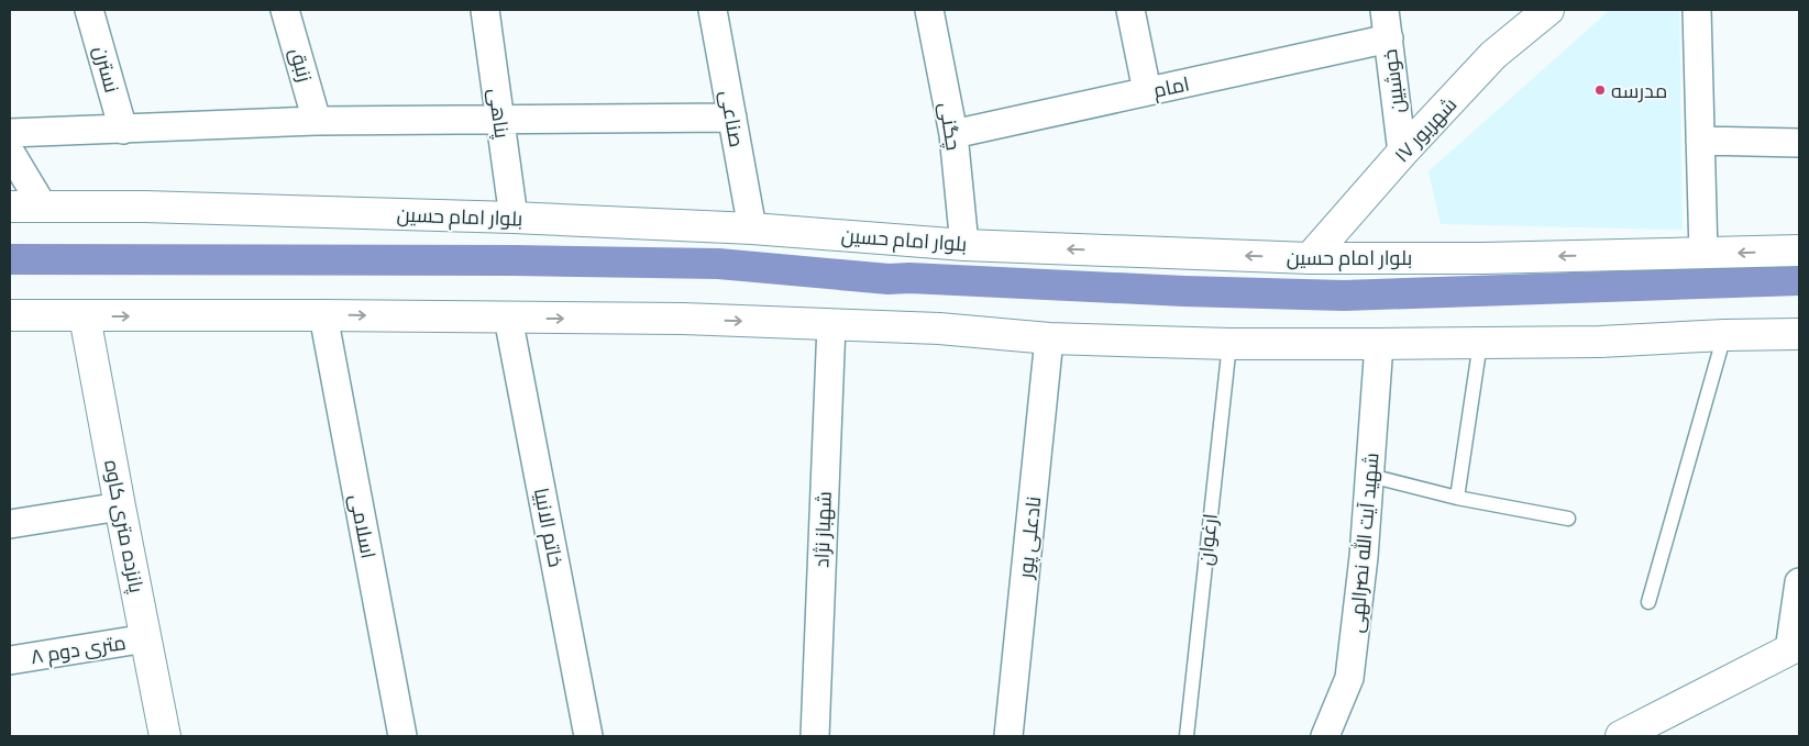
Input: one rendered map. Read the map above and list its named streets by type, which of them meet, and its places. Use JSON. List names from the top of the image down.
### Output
{
  "streets": {
    "main road": ["۱۷ شهریور", "بلوار امام حسین", "پانزده متری کاوه"],
    "street": [
      "زنبق",
      "نسترن",
      "خوشبین",
      "امام",
      "پناهی",
      "صناعی",
      "چگنی",
      "اسلامی",
      "خاتم الانبیا",
      "شهباز نژاد",
      "نادعلی پور",
      "شهید آیت الله نصرالهی",
      "۸ متری دوم"
    ],
    "lane": ["ارغوان"]
  },
  "crossings": [
    ["خوشبین", "امام"],
    ["خوشبین", "۱۷ شهریور"],
    ["امام", "چگنی"],
    ["پناهی", "بلوار امام حسین"],
    ["صناعی", "بلوار امام حسین"],
    ["چگنی", "بلوار امام حسین"],
    ["۱۷ شهریور", "بلوار امام حسین"],
    ["پانزده متری کاوه", "۸ متری دوم"]
  ],
  "places": ["مدرسه"]
}
